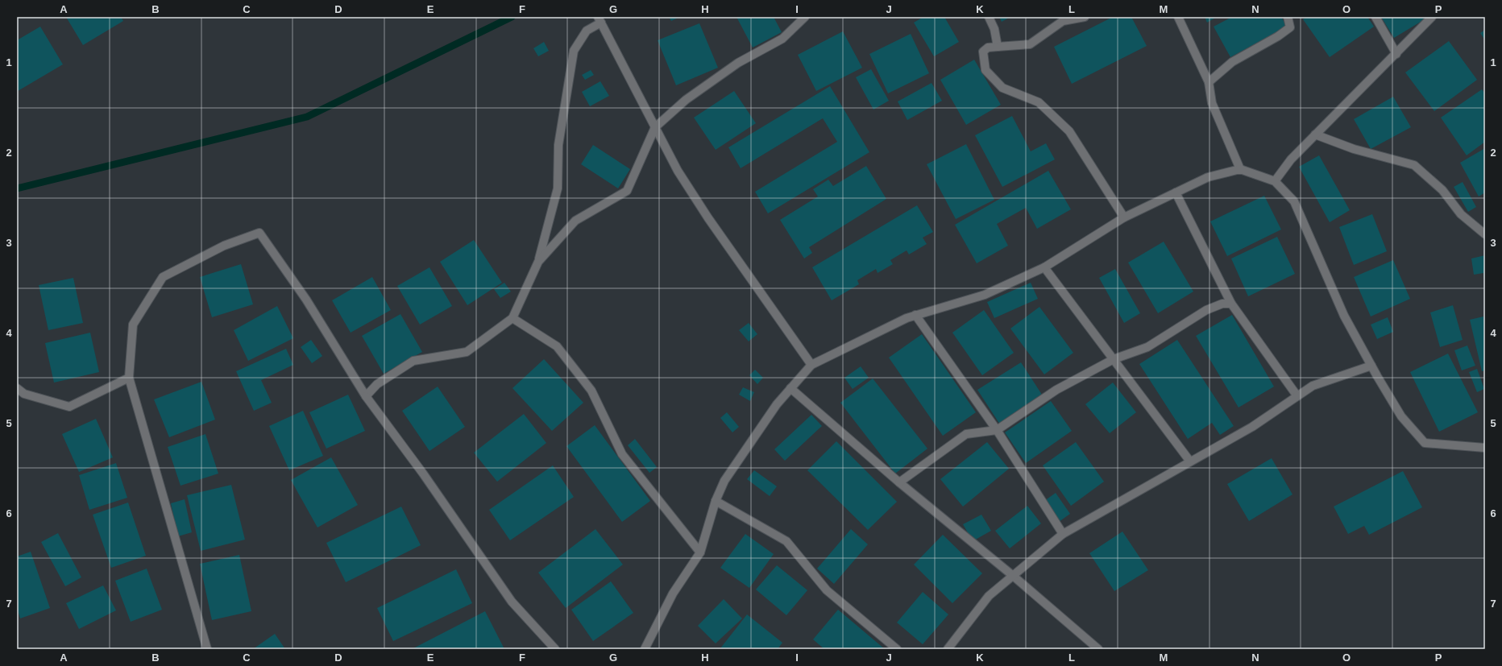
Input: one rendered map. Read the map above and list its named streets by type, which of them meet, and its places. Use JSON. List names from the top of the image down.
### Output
{
  "grid": {
    "columns": [
      "A",
      "B",
      "C",
      "D",
      "E",
      "F",
      "G",
      "H",
      "I",
      "J",
      "K",
      "L",
      "M",
      "N",
      "O",
      "P"
    ],
    "rows": [
      "1",
      "2",
      "3",
      "4",
      "5",
      "6",
      "7"
    ]
  }
}
